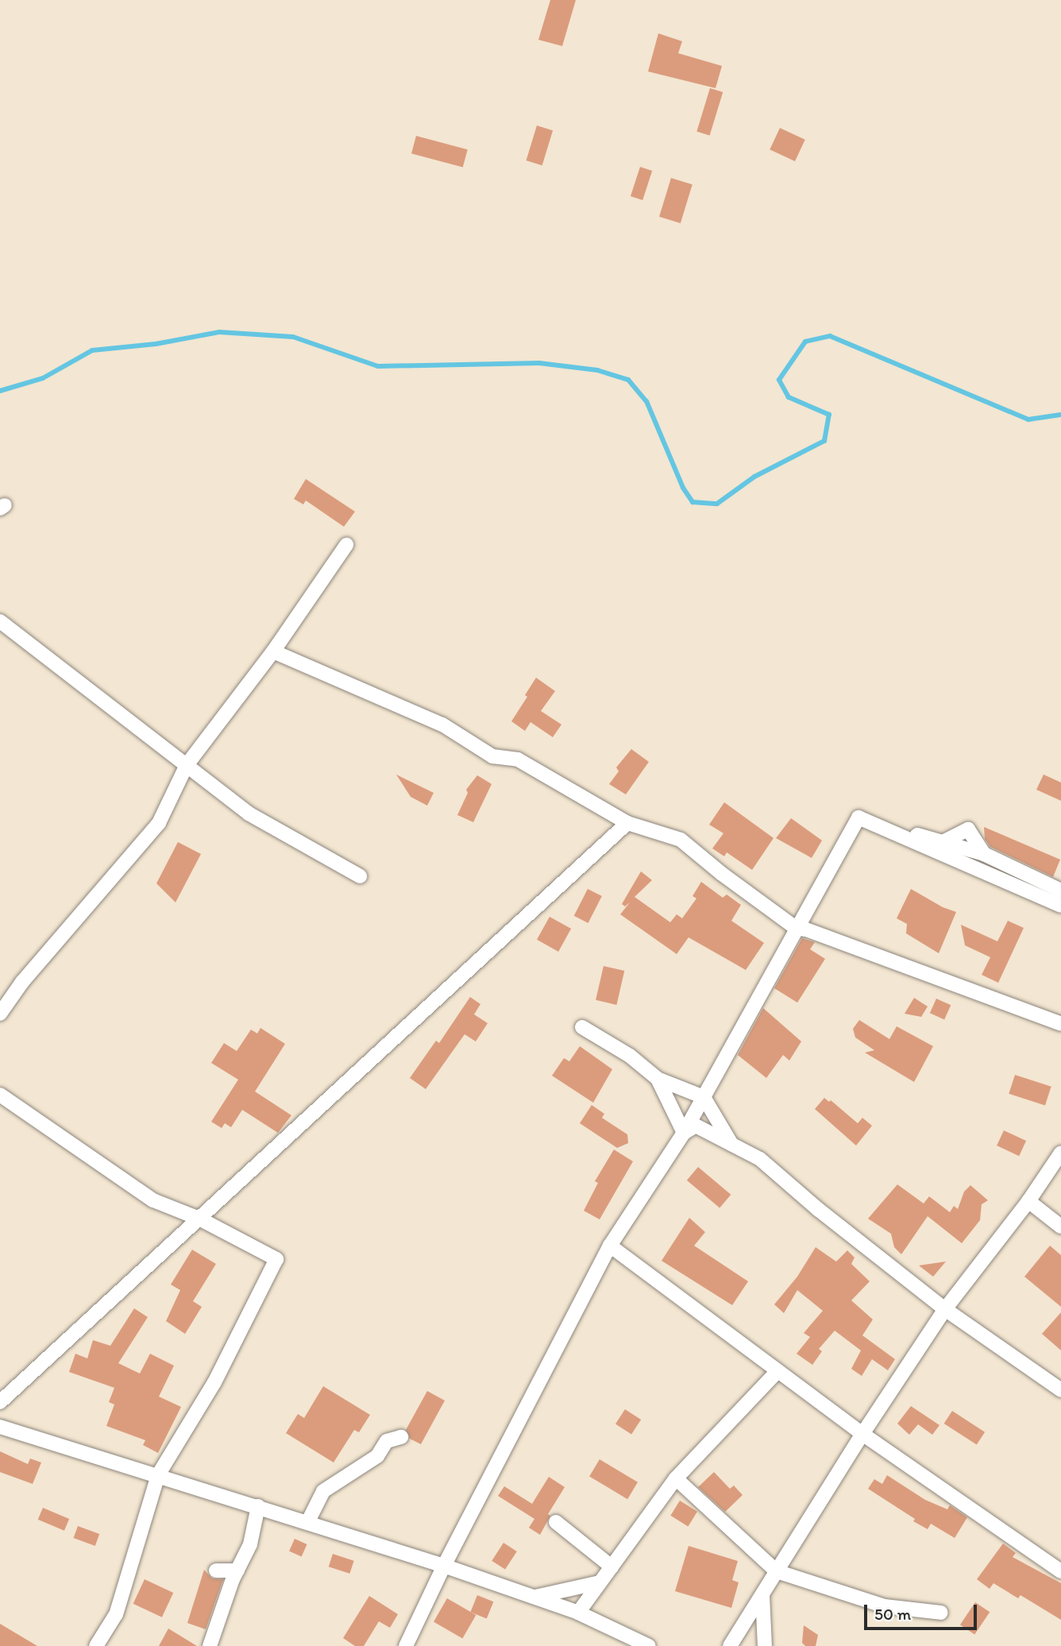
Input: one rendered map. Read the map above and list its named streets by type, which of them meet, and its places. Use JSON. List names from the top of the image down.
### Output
{
  "scale_bar": "50 m"
}
